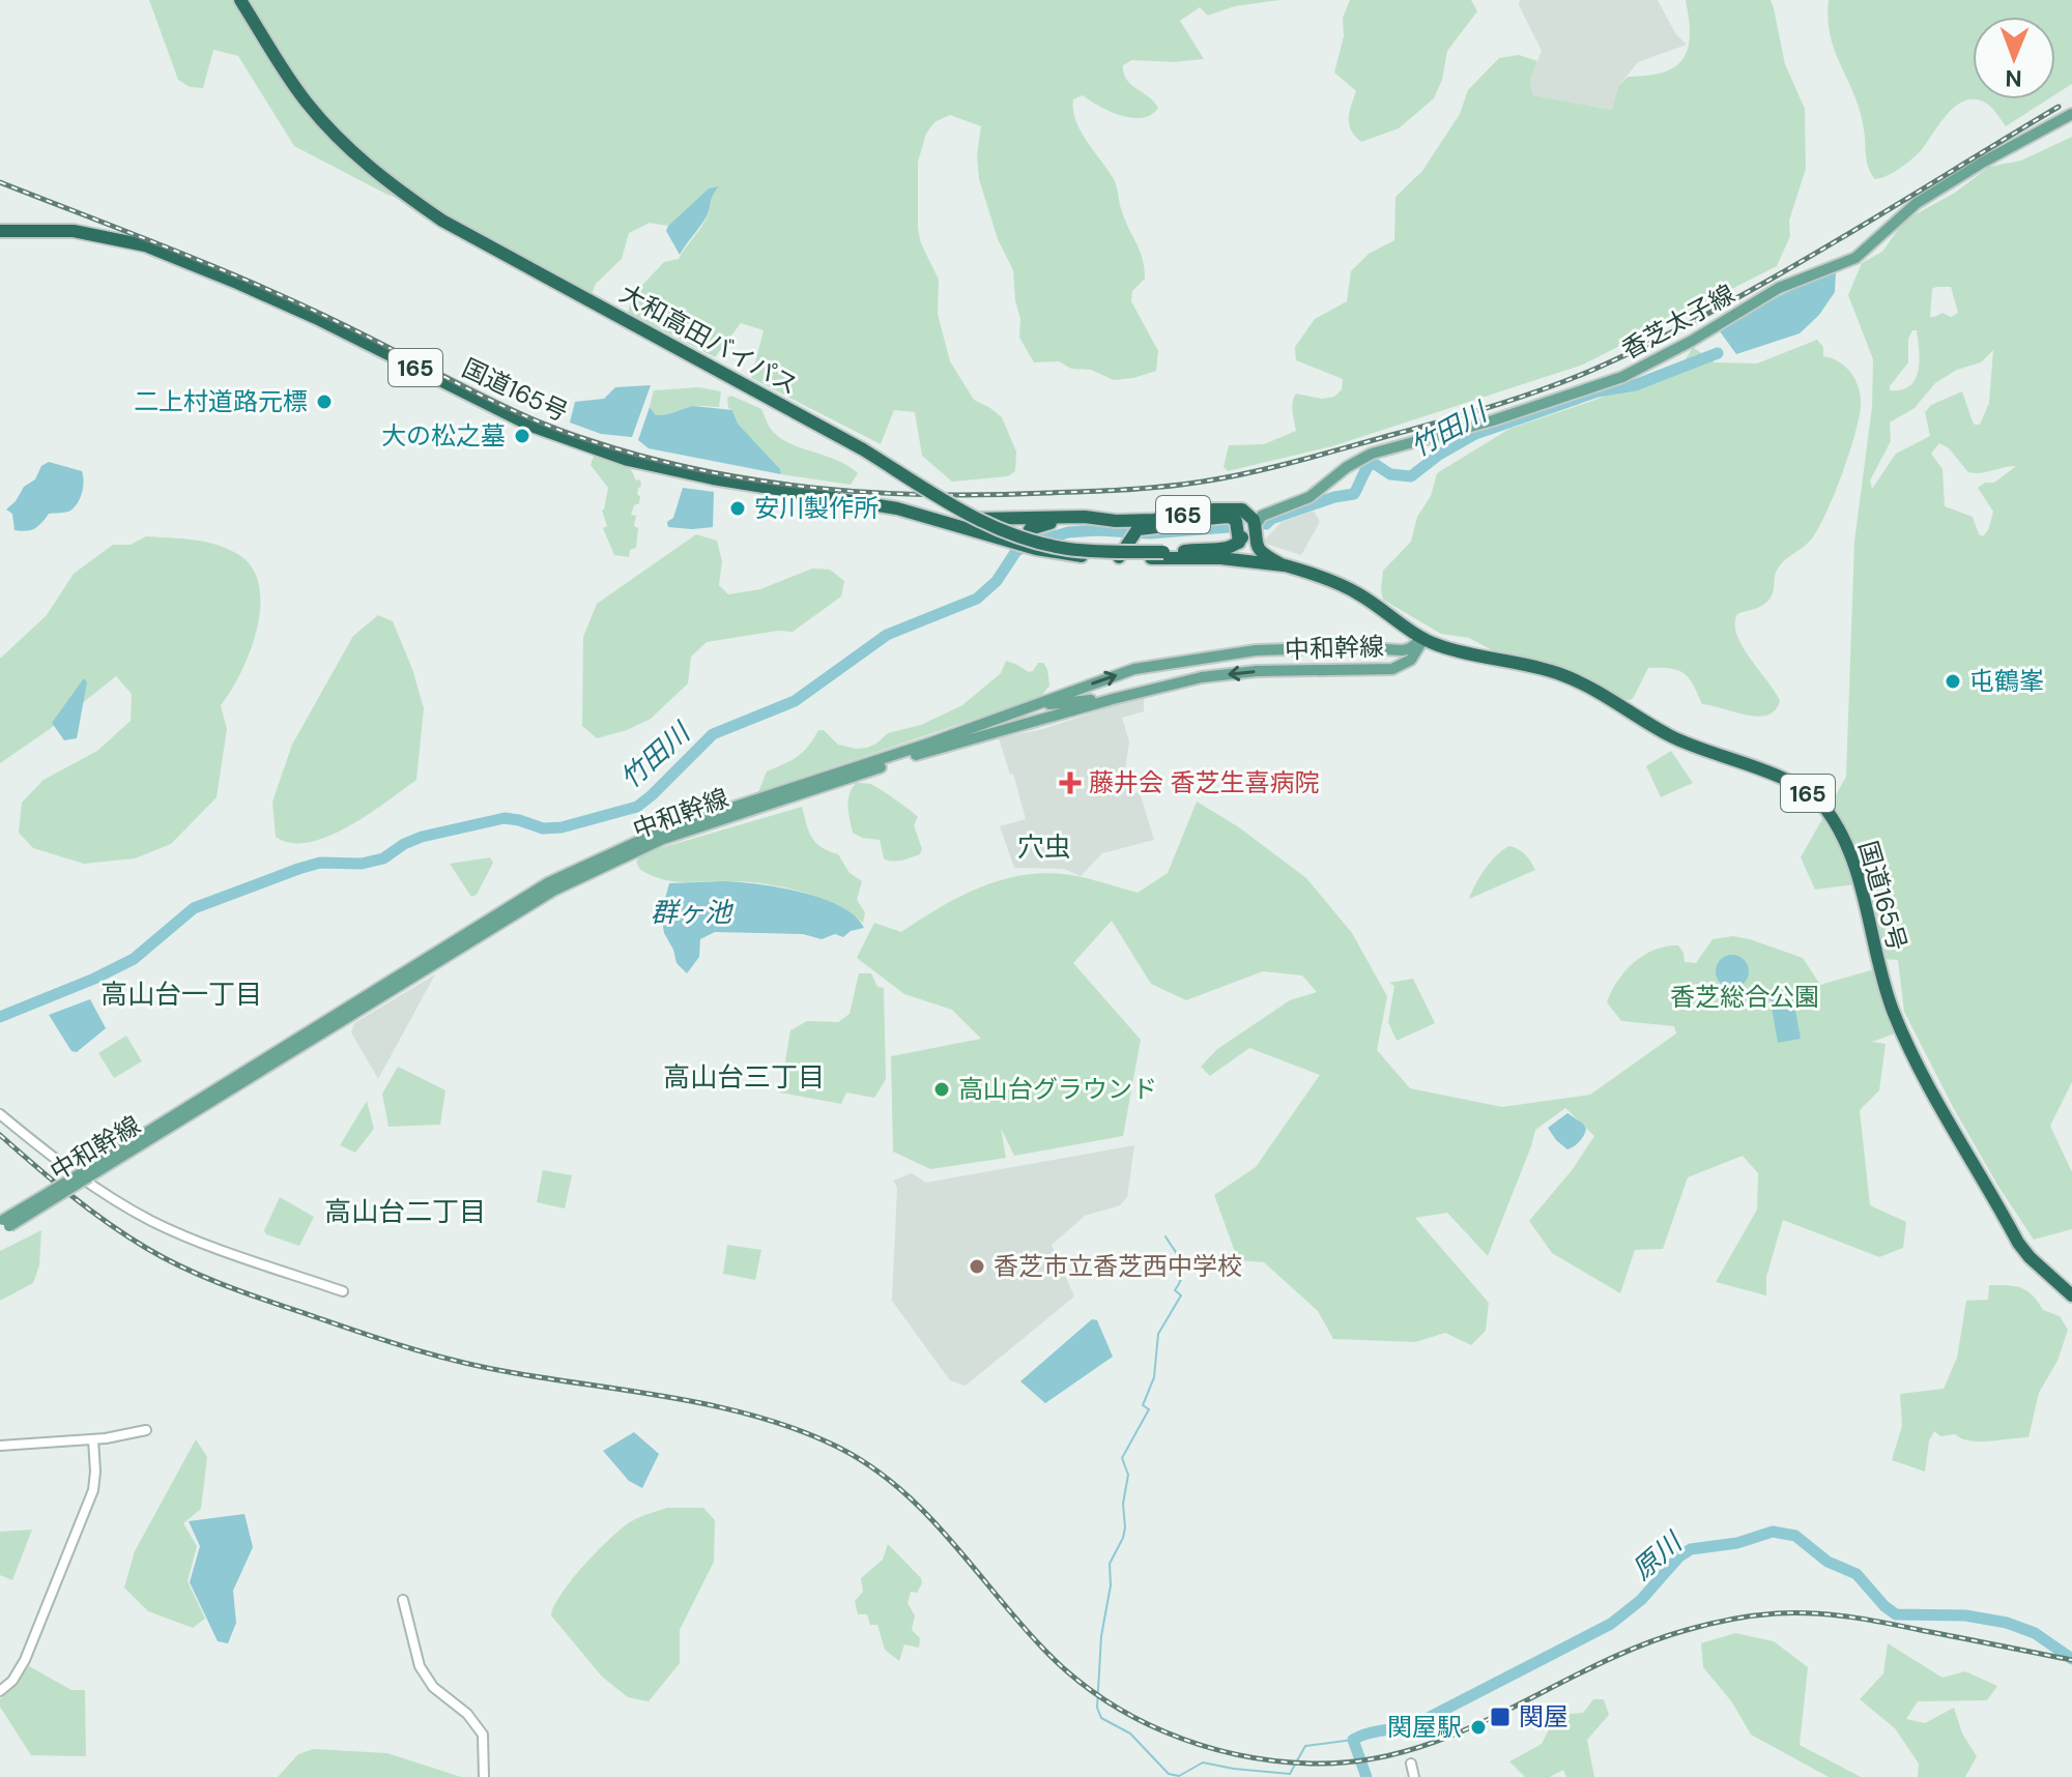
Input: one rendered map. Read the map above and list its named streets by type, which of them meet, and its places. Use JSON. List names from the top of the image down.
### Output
{
  "streets": {
    "highway": ["大和高田バイパス", "165", "国道165号"],
    "main road": ["香芝太子線", "中和幹線"]
  },
  "crossings": [
    ["香芝太子線", "国道165号"],
    ["大和高田バイパス", "165"],
    ["大和高田バイパス", "国道165号"],
    ["165", "国道165号"],
    ["国道165号", "中和幹線"]
  ],
  "districts": [
    "穴虫",
    "高山台一丁目",
    "高山台三丁目",
    "高山台二丁目"
  ],
  "water": ["竹田川", "群ヶ池", "原川"],
  "parks": ["香芝総合公園"],
  "places": {
    "other": [
      "二上村道路元標",
      "大の松之墓",
      "安川製作所",
      "屯鶴峯",
      "高山台グラウンド",
      "香芝市立香芝西中学校",
      "関屋駅"
    ],
    "health": ["藤井会 香芝生喜病院"],
    "transit": ["関屋"]
  },
  "north": "bottom"
}
